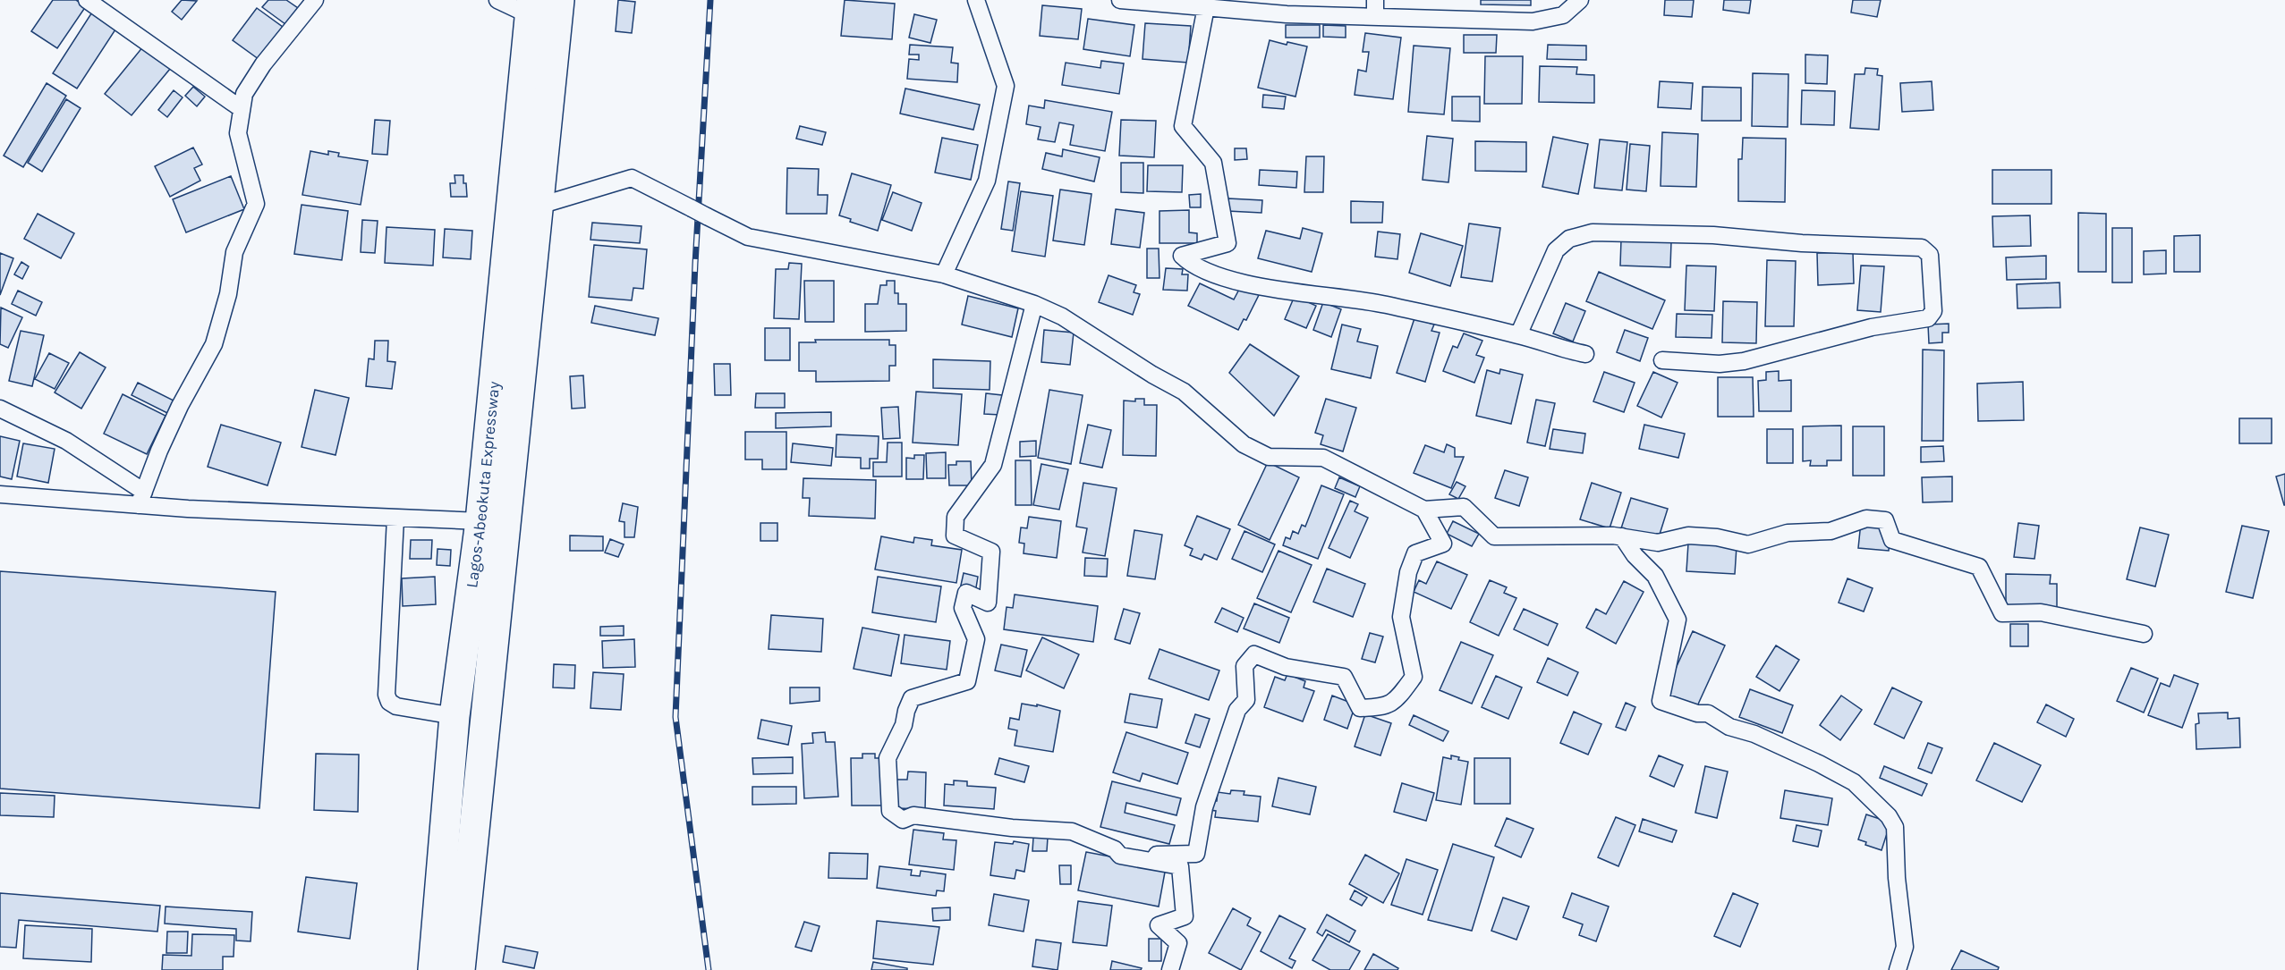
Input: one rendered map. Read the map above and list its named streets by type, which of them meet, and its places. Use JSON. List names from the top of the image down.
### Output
{
  "streets": {
    "highway": ["Lagos-Abeokuta Expressway"]
  }
}
